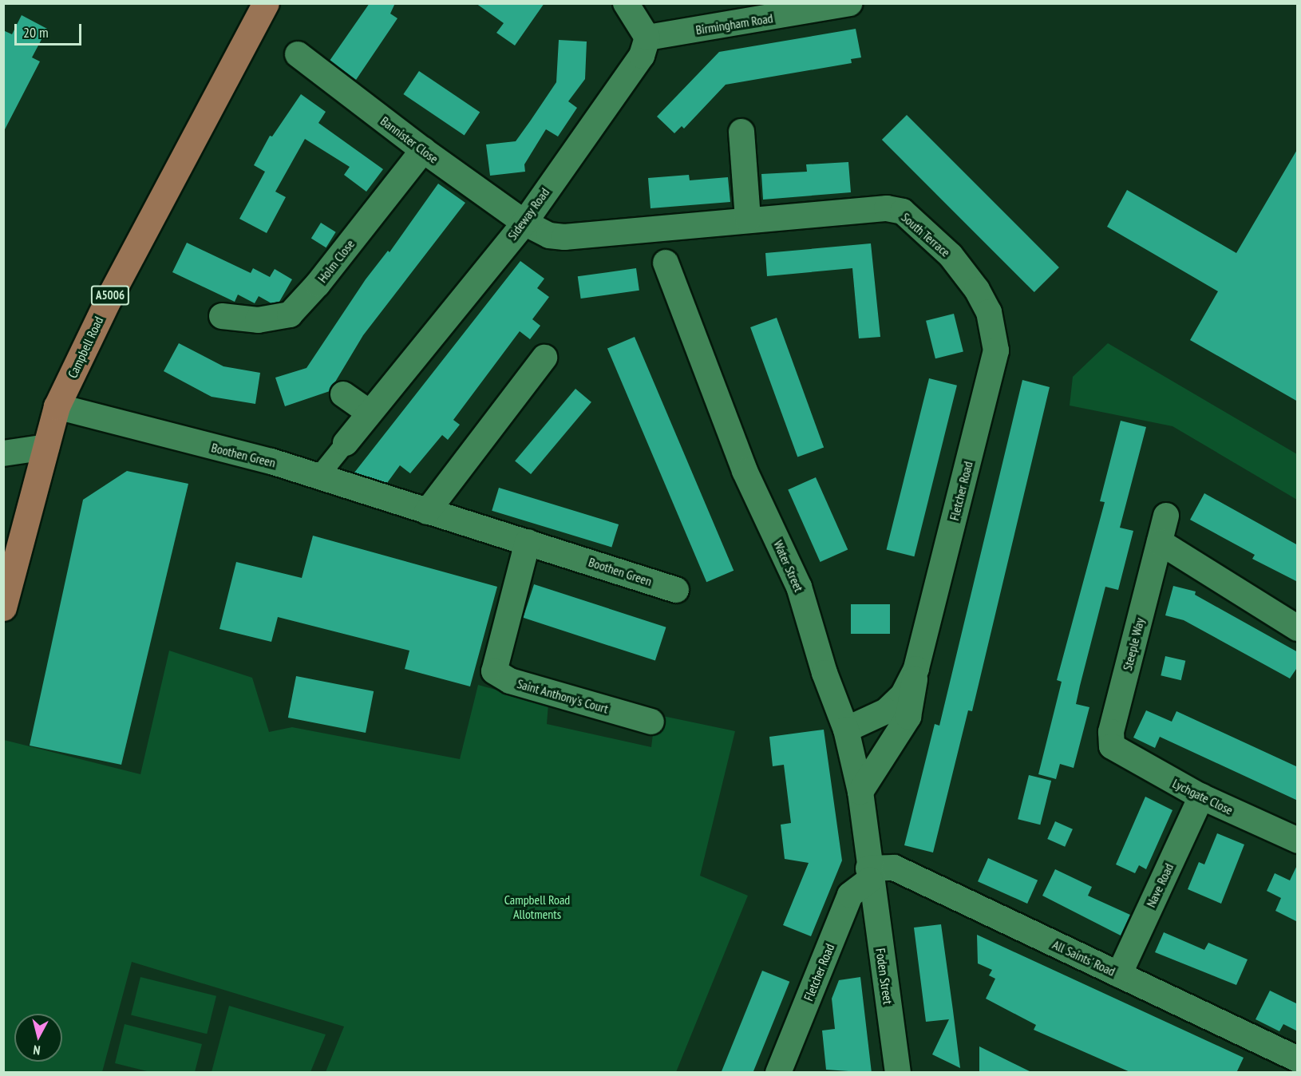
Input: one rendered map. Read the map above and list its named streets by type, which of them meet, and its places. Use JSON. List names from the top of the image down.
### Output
{
  "streets": {
    "main road": ["A5006", "Campbell Road"],
    "street": [
      "Birmingham Road",
      "Bannister Close",
      "Sideway Road",
      "South Terrace",
      "Holm Close",
      "Boothen Green",
      "Fletcher Road",
      "Water Street",
      "Steeple Way",
      "Saint Anthony's Court",
      "Lychgate Close",
      "Nave Road",
      "All Saints' Road",
      "Foden Street"
    ]
  },
  "crossings": [
    ["Birmingham Road", "Sideway Road"],
    ["Bannister Close", "Sideway Road"],
    ["Bannister Close", "South Terrace"],
    ["Bannister Close", "Holm Close"],
    ["Sideway Road", "South Terrace"],
    ["Sideway Road", "Boothen Green"],
    ["South Terrace", "Fletcher Road"],
    ["Campbell Road", "Boothen Green"],
    ["Boothen Green", "Saint Anthony's Court"],
    ["Fletcher Road", "Water Street"],
    ["Fletcher Road", "All Saints' Road"],
    ["Fletcher Road", "Foden Street"],
    ["Water Street", "All Saints' Road"],
    ["Water Street", "Foden Street"],
    ["Steeple Way", "Lychgate Close"],
    ["Lychgate Close", "Nave Road"],
    ["Nave Road", "All Saints' Road"],
    ["All Saints' Road", "Foden Street"]
  ],
  "parks": ["Campbell Road Allotments"],
  "scale_bar": "20 m",
  "north": "bottom"
}
